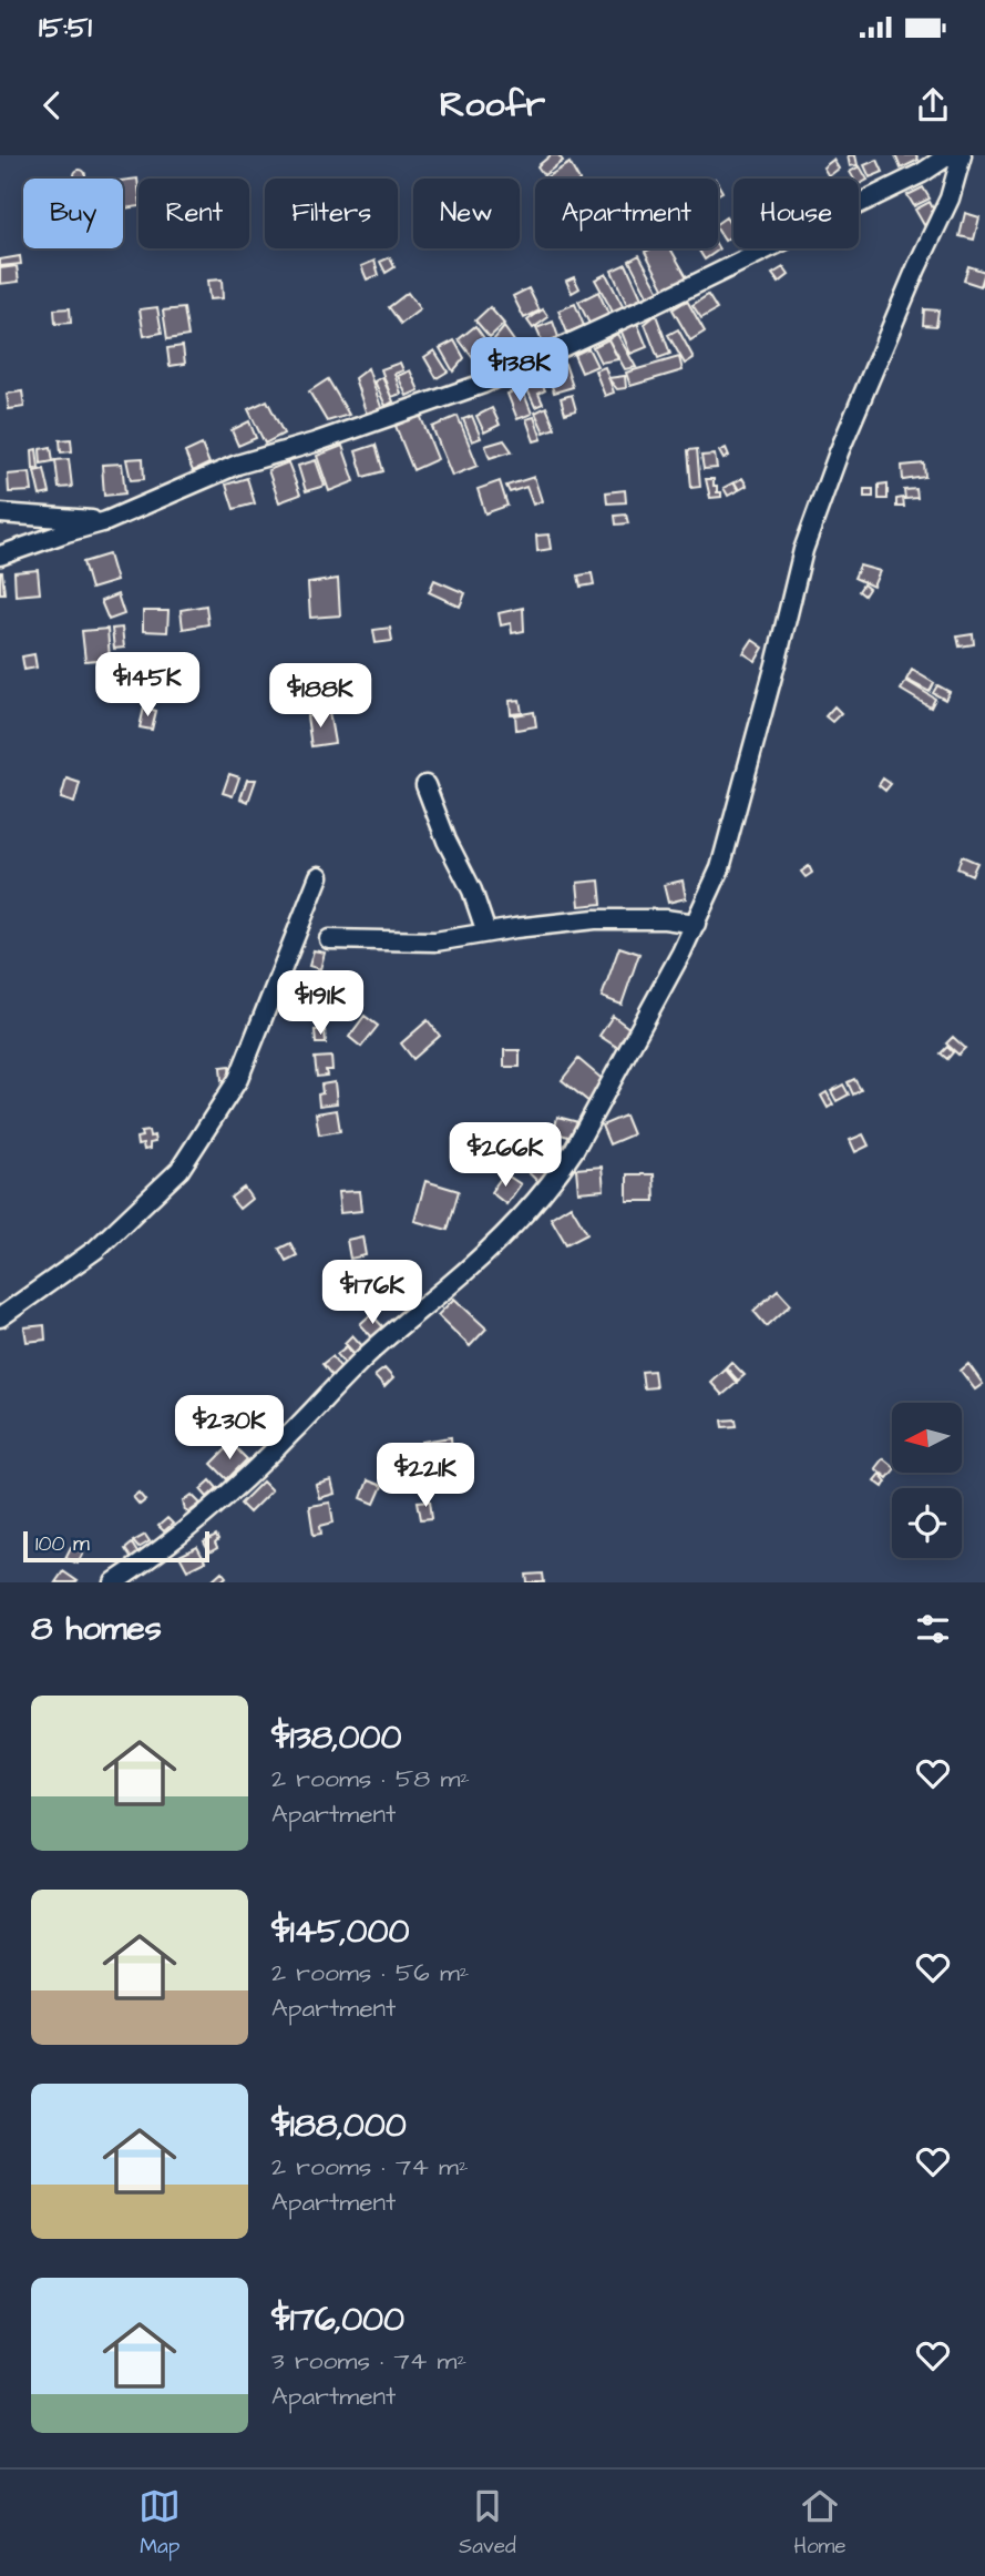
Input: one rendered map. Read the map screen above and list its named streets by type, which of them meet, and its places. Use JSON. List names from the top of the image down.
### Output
{
  "scale_bar": "100 m",
  "north": "left",
  "page": {
    "status": "15:51",
    "header": "Roofr",
    "chip": [
      "Buy",
      "Rent",
      "Filters",
      "New",
      "Apartment",
      "House"
    ],
    "price": [
      "$138K",
      "$145K",
      "$188K",
      "$191K",
      "$266K",
      "$176K",
      "$230K",
      "$221K"
    ],
    "scale": "100 m",
    "heading": "8 homes",
    "list": [
      {
        "name": "$138,000",
        "note": "2 rooms · 58 m² · Apartment"
      },
      {
        "name": "$145,000",
        "note": "2 rooms · 56 m² · Apartment"
      },
      {
        "name": "$188,000",
        "note": "2 rooms · 74 m² · Apartment"
      },
      {
        "name": "$176,000",
        "note": "3 rooms · 74 m² · Apartment"
      }
    ],
    "tabs": ["Map", "Saved", "Home"]
  }
}
